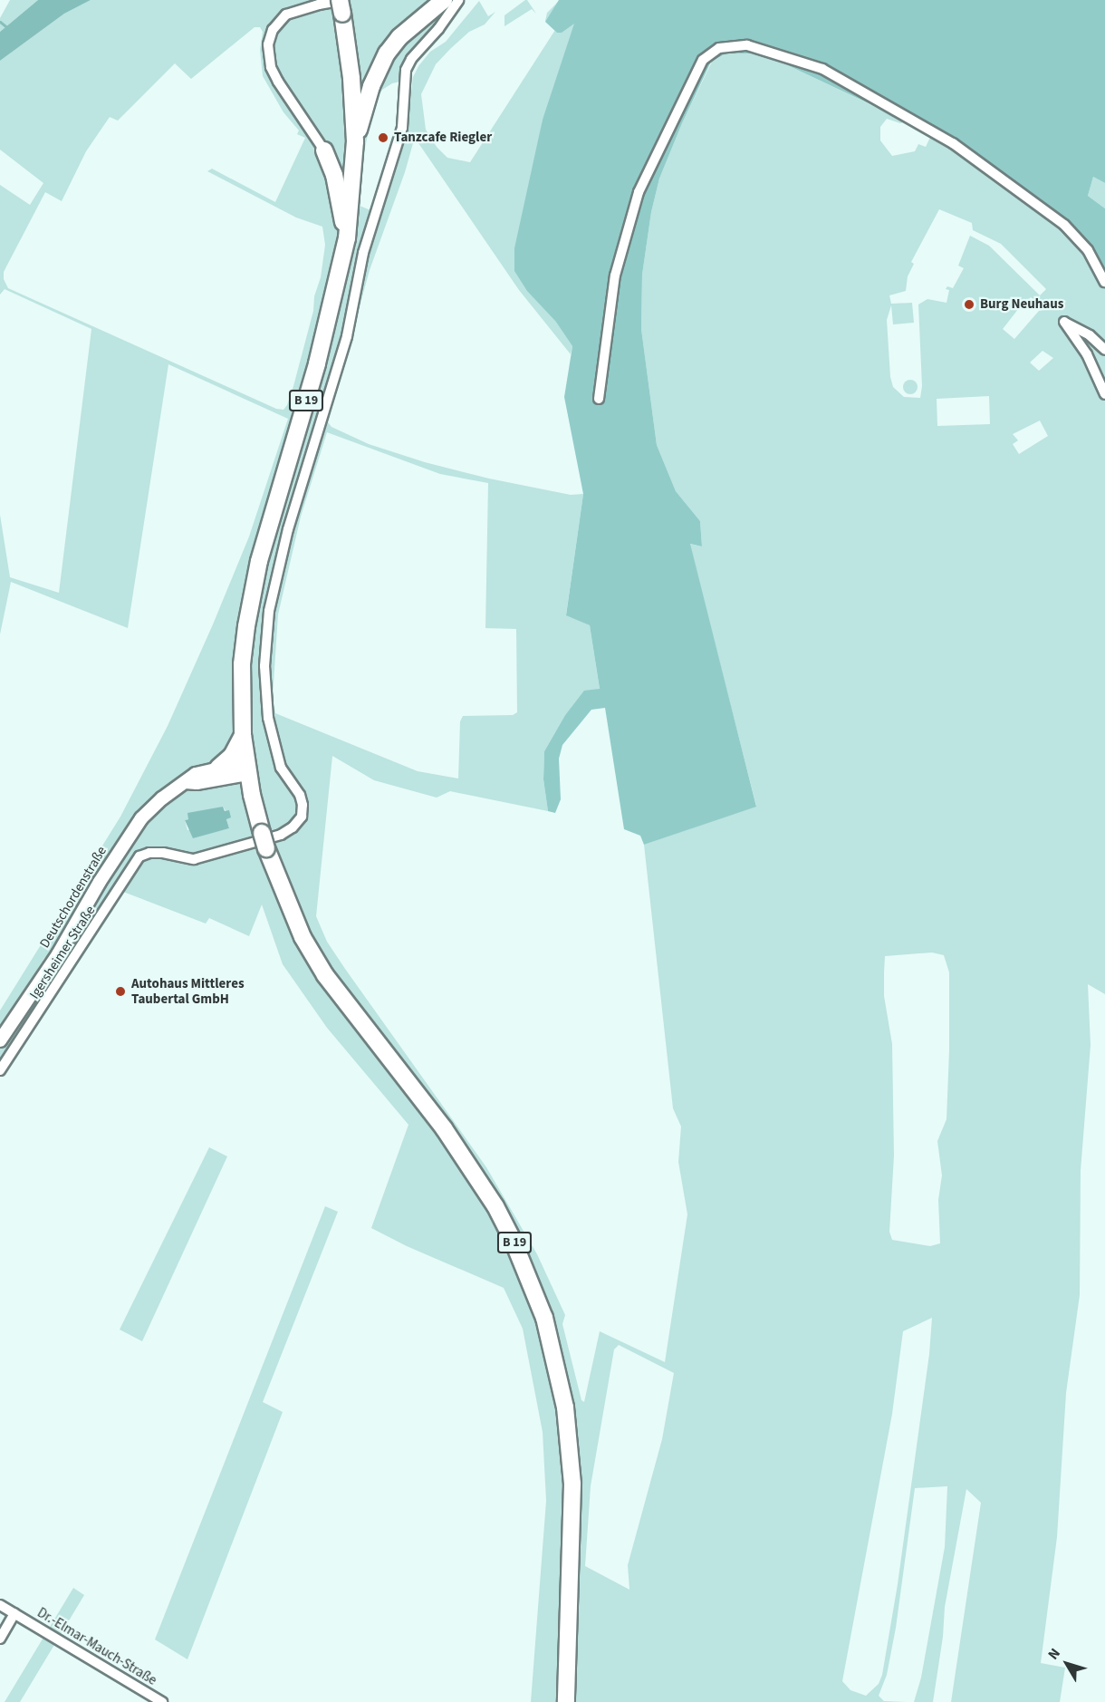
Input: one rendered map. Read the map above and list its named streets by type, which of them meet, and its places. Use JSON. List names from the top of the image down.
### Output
{
  "streets": {
    "main road": ["B 19"],
    "street": ["Deutschordenstraße", "Igersheimer Straße", "Dr.-Elmar-Mauch-Straße"]
  },
  "crossings": [
    ["B 19", "Deutschordenstraße"]
  ],
  "places": ["Tanzcafe Riegler", "Burg Neuhaus", "Autohaus Mittleres Taubertal GmbH"],
  "north": "top left"
}
